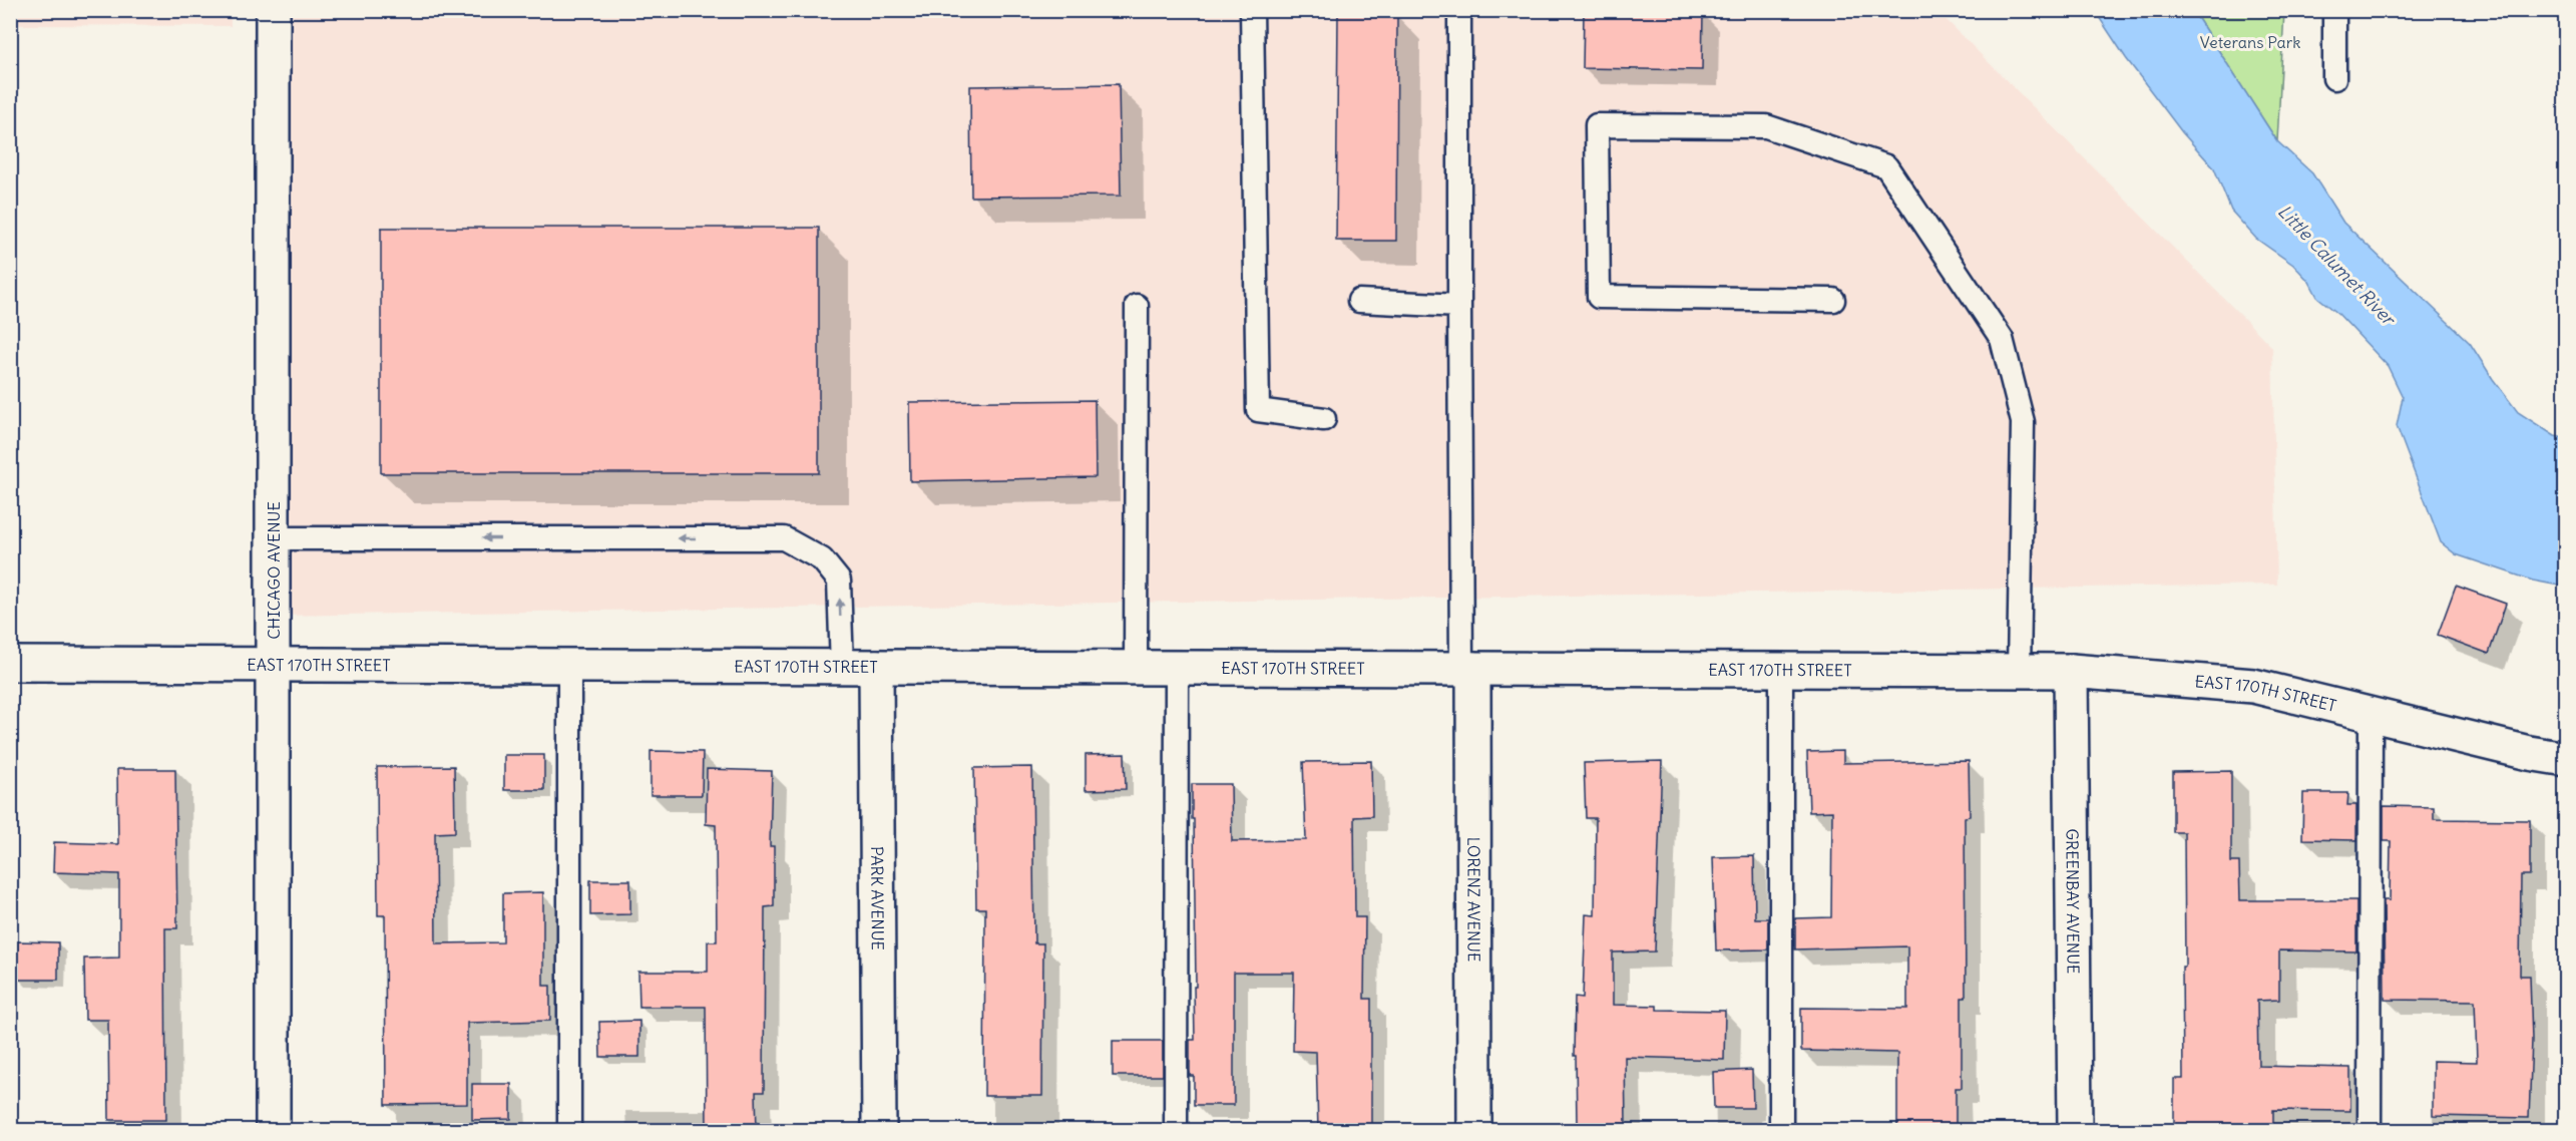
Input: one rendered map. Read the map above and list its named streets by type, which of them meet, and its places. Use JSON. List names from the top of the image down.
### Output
{
  "streets": {
    "street": [
      "CHICAGO AVENUE",
      "EAST 170TH STREET",
      "PARK AVENUE",
      "LORENZ AVENUE",
      "GREENBAY AVENUE"
    ]
  },
  "crossings": [
    ["CHICAGO AVENUE", "EAST 170TH STREET"],
    ["EAST 170TH STREET", "PARK AVENUE"],
    ["EAST 170TH STREET", "LORENZ AVENUE"],
    ["EAST 170TH STREET", "GREENBAY AVENUE"]
  ],
  "water": ["Little Calumet River"],
  "parks": ["Veterans Park"]
}
